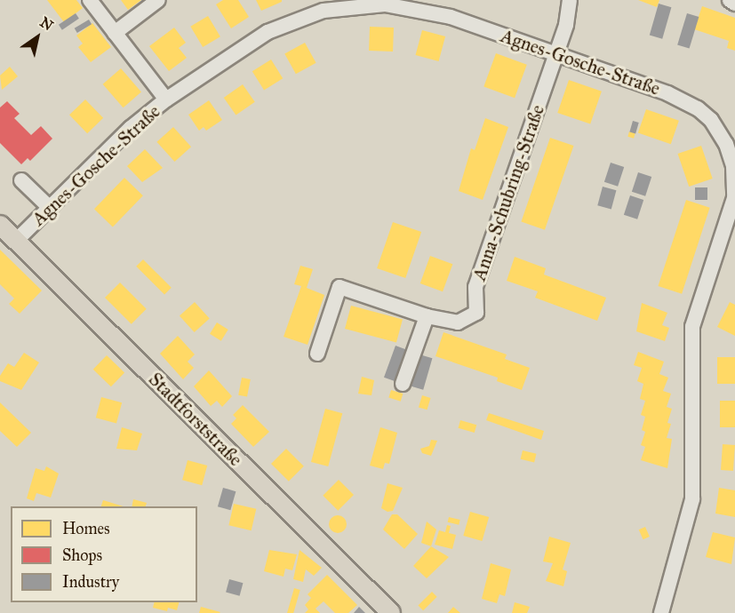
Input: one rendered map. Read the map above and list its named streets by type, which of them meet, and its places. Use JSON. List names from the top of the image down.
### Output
{
  "streets": {
    "main road": ["Stadtforststraße"],
    "street": ["Agnes-Gosche-Straße", "Anna-Schubring-Straße"]
  },
  "crossings": [
    ["Agnes-Gosche-Straße", "Anna-Schubring-Straße"],
    ["Agnes-Gosche-Straße", "Stadtforststraße"]
  ],
  "legend": ["Homes", "Shops", "Industry"],
  "north": "top right"
}
